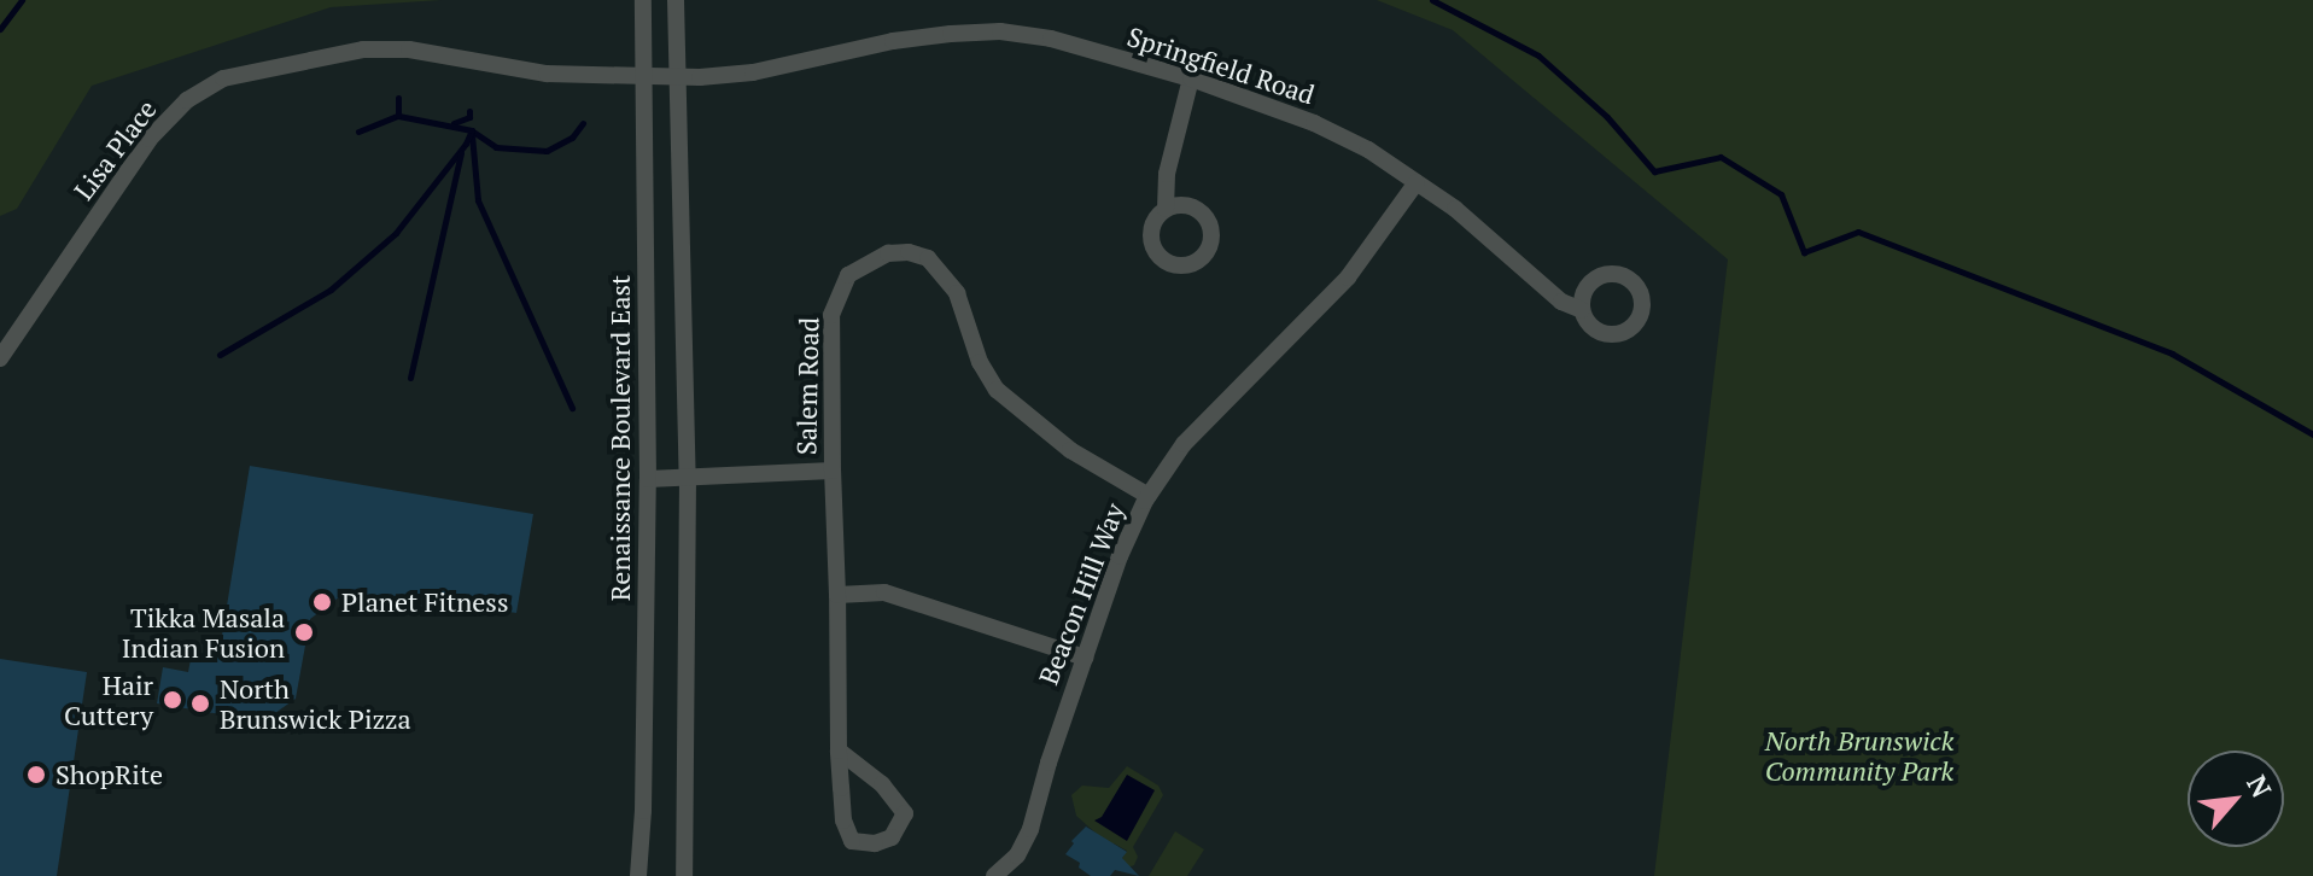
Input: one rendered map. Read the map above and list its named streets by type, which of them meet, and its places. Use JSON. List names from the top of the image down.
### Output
{
  "streets": {
    "street": [
      "Springfield Road",
      "Lisa Place",
      "Salem Road",
      "Renaissance Boulevard East",
      "Beacon Hill Way"
    ]
  },
  "crossings": [
    ["Springfield Road", "Lisa Place"],
    ["Springfield Road", "Beacon Hill Way"],
    ["Lisa Place", "Renaissance Boulevard East"],
    ["Salem Road", "Beacon Hill Way"]
  ],
  "parks": ["North Brunswick Community Park"],
  "places": [
    "Planet Fitness",
    "Tikka Masala Indian Fusion",
    "Hair Cuttery",
    "North Brunswick Pizza",
    "ShopRite"
  ],
  "north": "top right"
}
